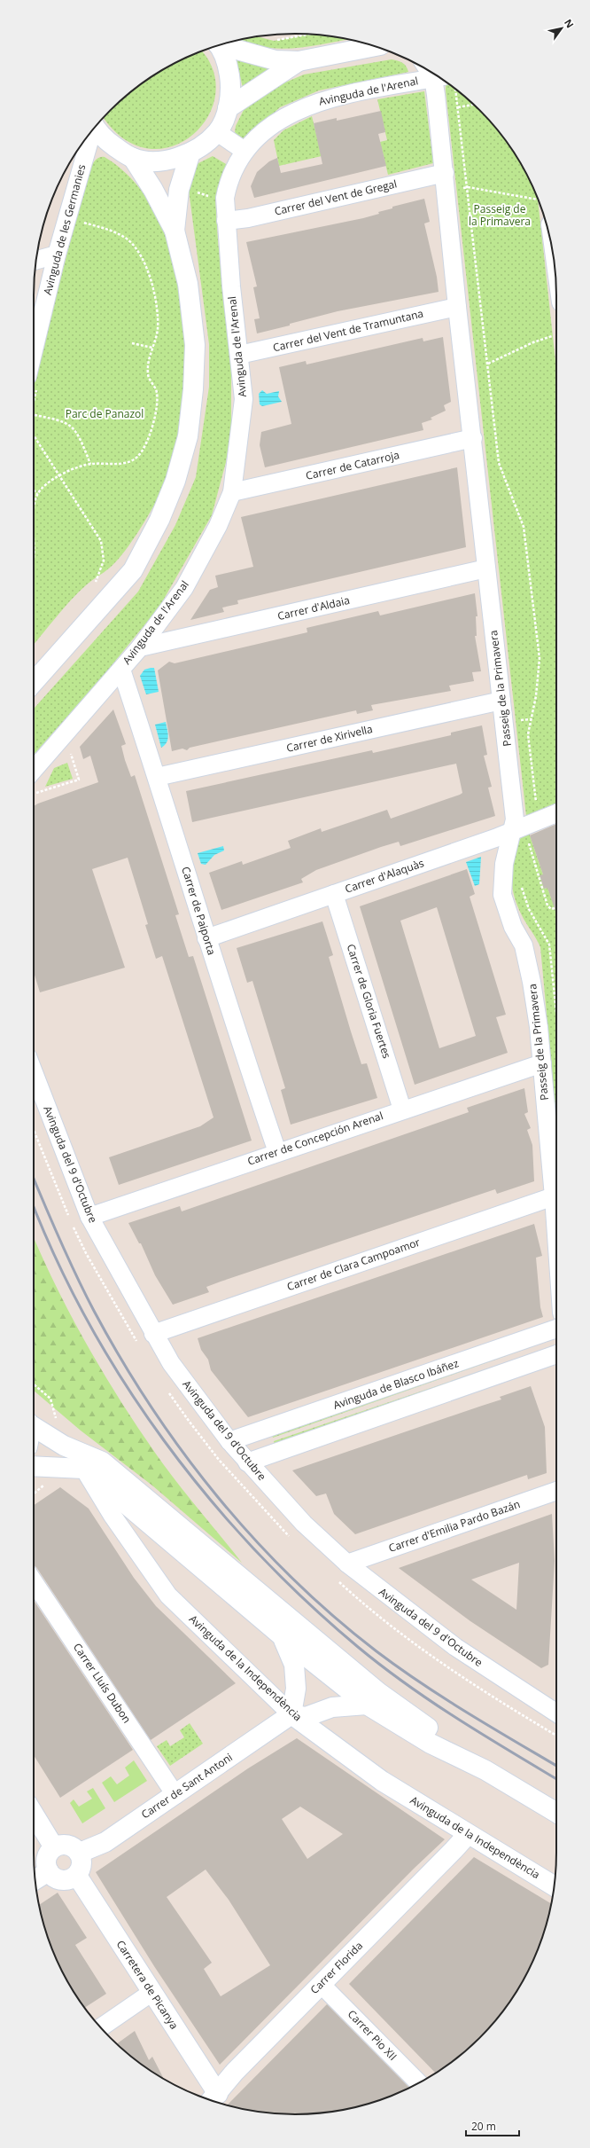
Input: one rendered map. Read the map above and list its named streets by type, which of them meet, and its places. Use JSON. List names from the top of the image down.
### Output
{
  "streets": {
    "street": [
      "Avinguda de l'Arenal",
      "Carrer del Vent de Gregal",
      "Avinguda de les Germanies",
      "Carrer del Vent de Tramuntana",
      "Carrer de Catarroja",
      "Carrer d'Aldaia",
      "Passeig de la Primavera",
      "Carrer de Xirivella",
      "Carrer d'Alaquàs",
      "Carrer de Paiporta",
      "Carrer de Gloria Fuertes",
      "Carrer de Concepción Arenal",
      "Avinguda del 9 d'Octubre",
      "Carrer de Clara Campoamor",
      "Avinguda de Blasco Ibáñez",
      "Carrer d'Emilia Pardo Bazán",
      "Avinguda de la Independència",
      "Carrer Lluís Dubon",
      "Carrer de Sant Antoni",
      "Carrer Florida",
      "Carretera de Picanya",
      "Carrer Pio XII"
    ]
  },
  "crossings": [
    ["Avinguda de l'Arenal", "Carrer del Vent de Gregal"],
    ["Avinguda de l'Arenal", "Carrer del Vent de Tramuntana"],
    ["Avinguda de l'Arenal", "Carrer de Catarroja"],
    ["Avinguda de l'Arenal", "Carrer d'Aldaia"],
    ["Avinguda de l'Arenal", "Passeig de la Primavera"],
    ["Avinguda de l'Arenal", "Carrer de Paiporta"],
    ["Carrer del Vent de Gregal", "Passeig de la Primavera"],
    ["Carrer del Vent de Tramuntana", "Passeig de la Primavera"],
    ["Carrer de Catarroja", "Passeig de la Primavera"],
    ["Carrer d'Aldaia", "Passeig de la Primavera"],
    ["Passeig de la Primavera", "Carrer de Xirivella"],
    ["Passeig de la Primavera", "Carrer d'Alaquàs"],
    ["Passeig de la Primavera", "Carrer de Concepción Arenal"],
    ["Passeig de la Primavera", "Carrer de Clara Campoamor"],
    ["Carrer de Xirivella", "Carrer de Paiporta"],
    ["Carrer d'Alaquàs", "Carrer de Paiporta"],
    ["Carrer d'Alaquàs", "Carrer de Gloria Fuertes"],
    ["Carrer de Paiporta", "Carrer de Concepción Arenal"],
    ["Carrer de Gloria Fuertes", "Carrer de Concepción Arenal"],
    ["Carrer de Concepción Arenal", "Avinguda del 9 d'Octubre"],
    ["Avinguda del 9 d'Octubre", "Carrer de Clara Campoamor"],
    ["Avinguda del 9 d'Octubre", "Avinguda de Blasco Ibáñez"],
    ["Avinguda del 9 d'Octubre", "Carrer d'Emilia Pardo Bazán"],
    ["Avinguda de la Independència", "Carrer de Sant Antoni"],
    ["Avinguda de la Independència", "Carrer Florida"],
    ["Carrer Lluís Dubon", "Carrer de Sant Antoni"],
    ["Carrer de Sant Antoni", "Carretera de Picanya"],
    ["Carrer Florida", "Carretera de Picanya"],
    ["Carrer Florida", "Carrer Pio XII"]
  ],
  "parks": ["Passeig de la Primavera", "Parc de Panazol"],
  "scale_bar": "20 m",
  "north": "top right"
}
